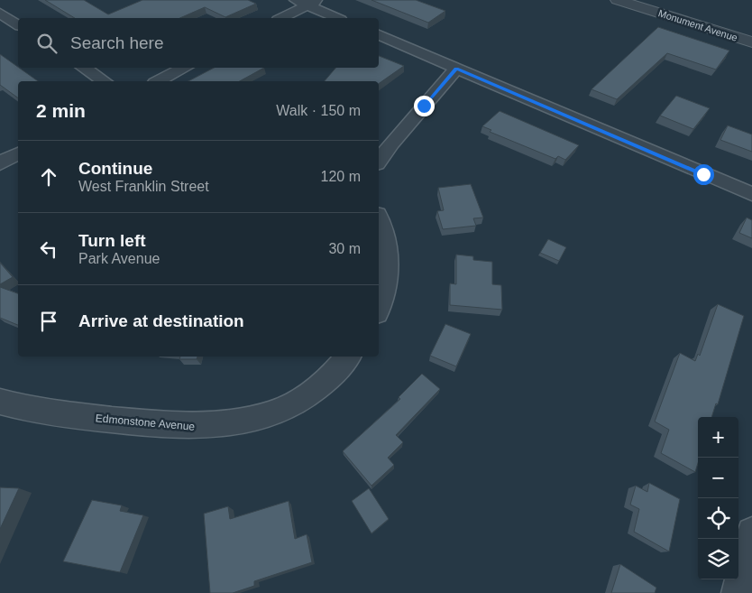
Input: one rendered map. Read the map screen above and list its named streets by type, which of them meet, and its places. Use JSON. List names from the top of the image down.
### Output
{
  "streets": {
    "street": ["Monument Avenue", "Edmonstone Avenue"]
  },
  "page": {
    "search": "Search here",
    "heading": ["2 min", "Walk · 150 m"],
    "list": [
      ["Continue", "West Franklin Street", "120 m"],
      ["Turn left", "Park Avenue", "30 m"],
      "Arrive at destination"
    ],
    "map_buttons": ["+", "−"]
  }
}
